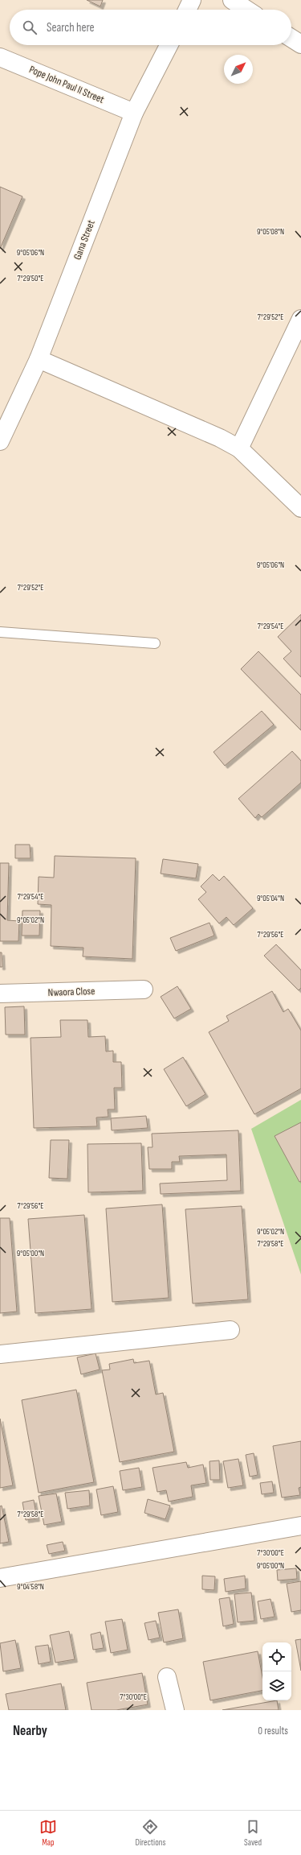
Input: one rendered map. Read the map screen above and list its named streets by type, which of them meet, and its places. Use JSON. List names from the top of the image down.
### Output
{
  "streets": {
    "street": ["Pope John Paul II Street", "Gana Street", "Nwaora Close"]
  },
  "crossings": [
    ["Pope John Paul II Street", "Gana Street"]
  ],
  "north": "top right",
  "page": {
    "search": "Search here",
    "heading": ["Nearby", "0 results"],
    "nav": ["Map", "Directions", "Saved"]
  },
  "coordinates": [
    "9°05'08\"N",
    "9°05'06\"N",
    "7°29'50\"E",
    "7°29'52\"E",
    "7°29'54\"E",
    "9°05'04\"N",
    "9°05'02\"N",
    "7°29'56\"E",
    "7°29'58\"E",
    "9°05'00\"N",
    "7°30'00\"E",
    "9°04'58\"N"
  ]
}
